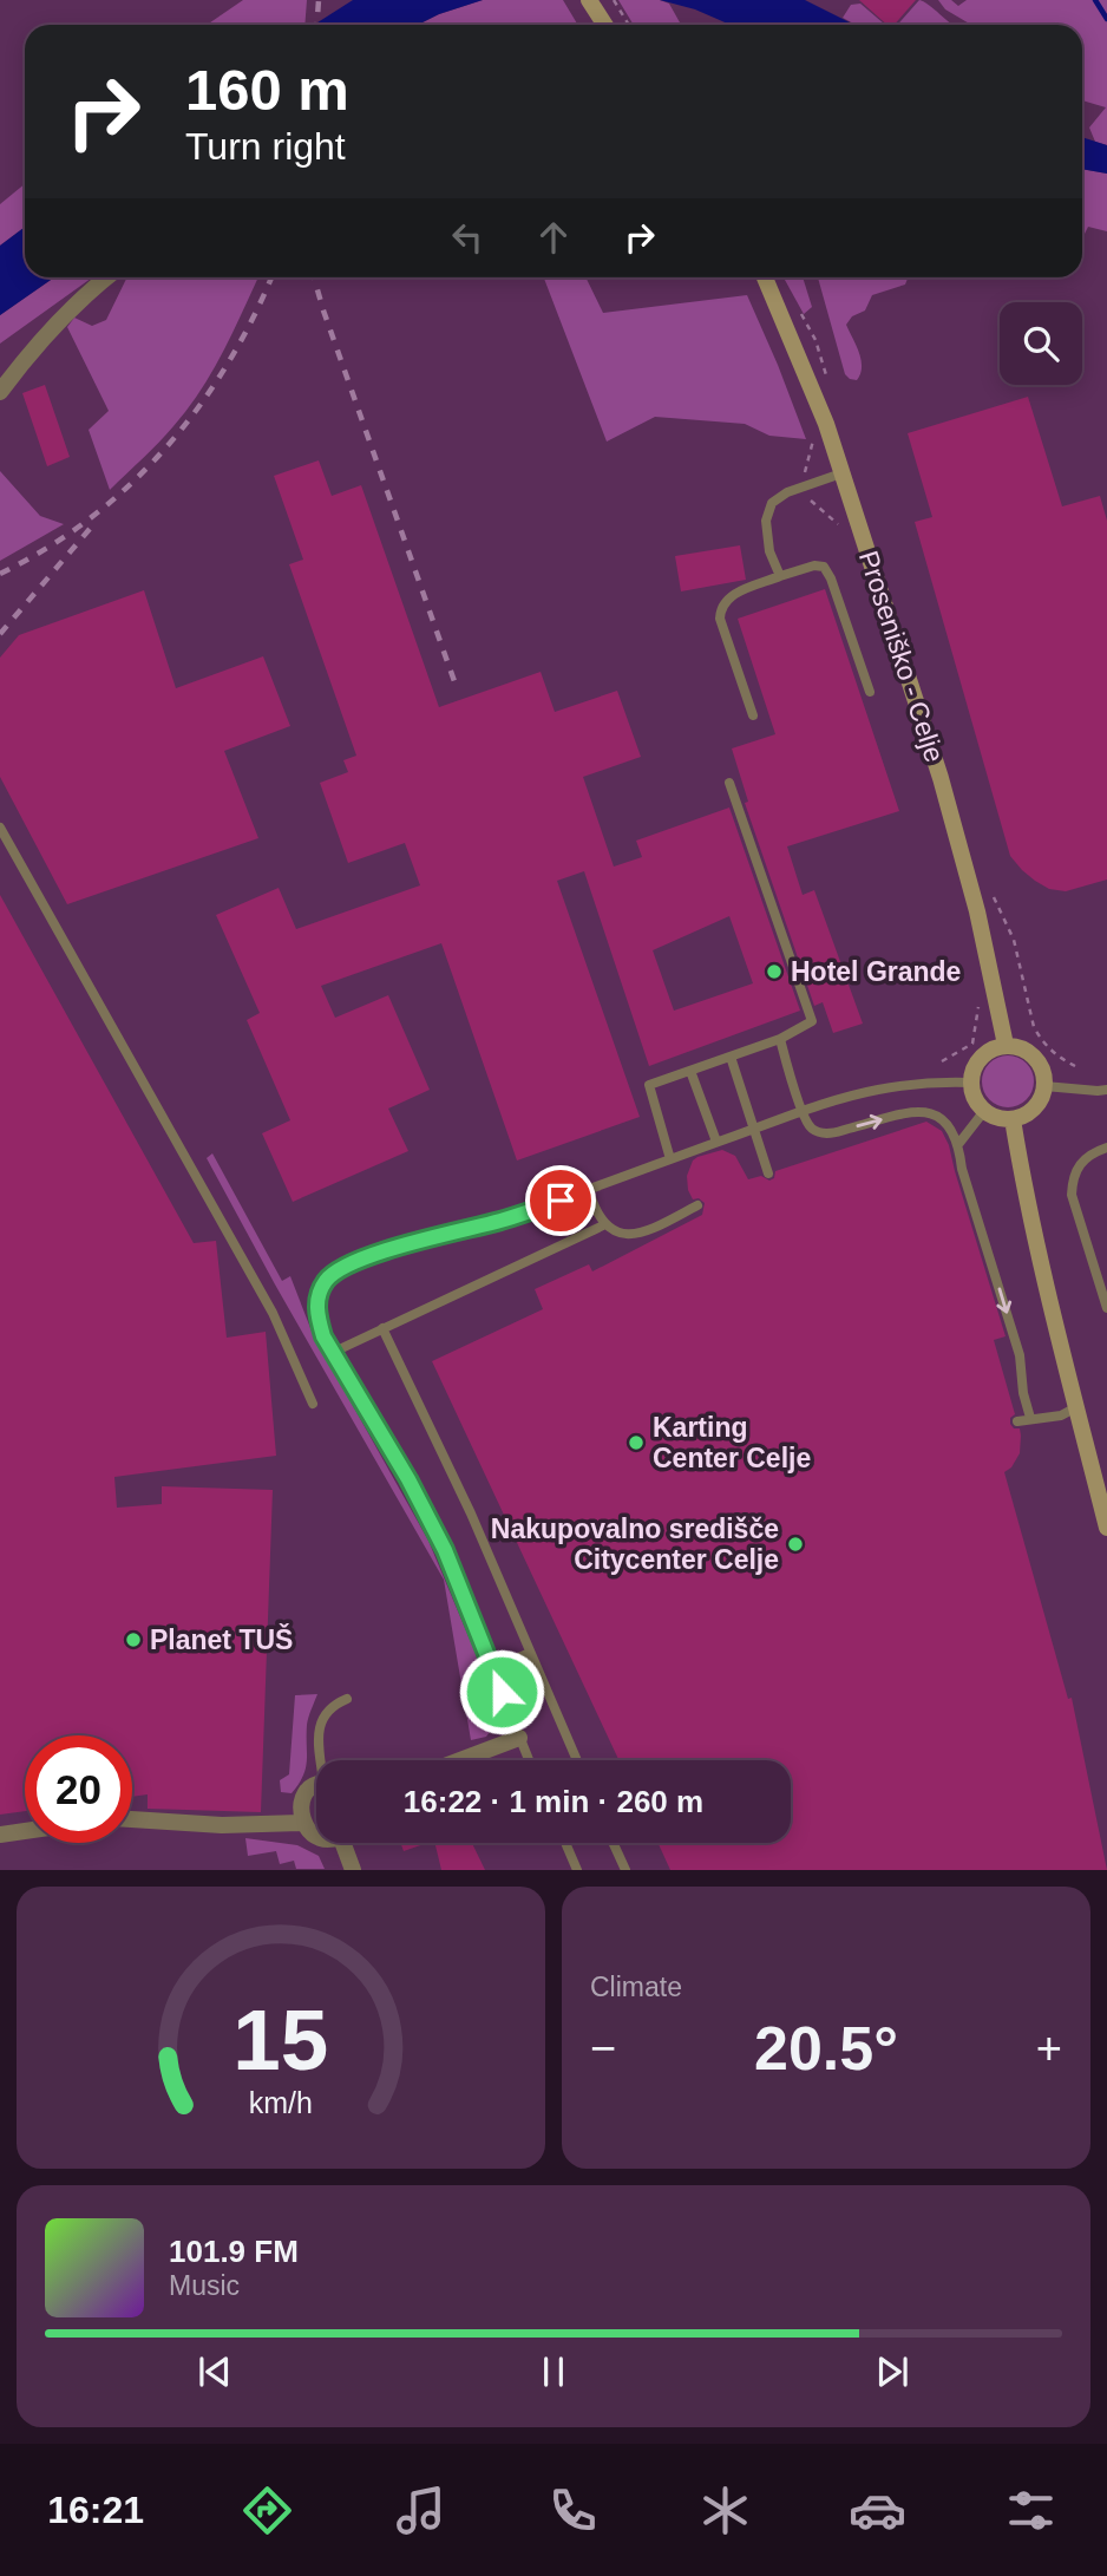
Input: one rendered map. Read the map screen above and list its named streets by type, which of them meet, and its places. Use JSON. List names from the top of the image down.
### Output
{
  "streets": {
    "path": ["Proseniško - Celje"]
  },
  "places": [
    "Hotel Grande",
    "Karting Center Celje",
    "Nakupovalno središče Citycenter Celje",
    "Planet TUŠ"
  ],
  "page": {
    "turn": ["160 m", "Turn right"],
    "limit": "20",
    "trip": "16:22 · 1 min · 260 m",
    "tile": "Climate",
    "heat": ["−", "20.5°", "+"],
    "song": ["101.9 FM", "Music"],
    "tabs": "16:21",
    "gauge": ["15", "km/h"]
  }
}
